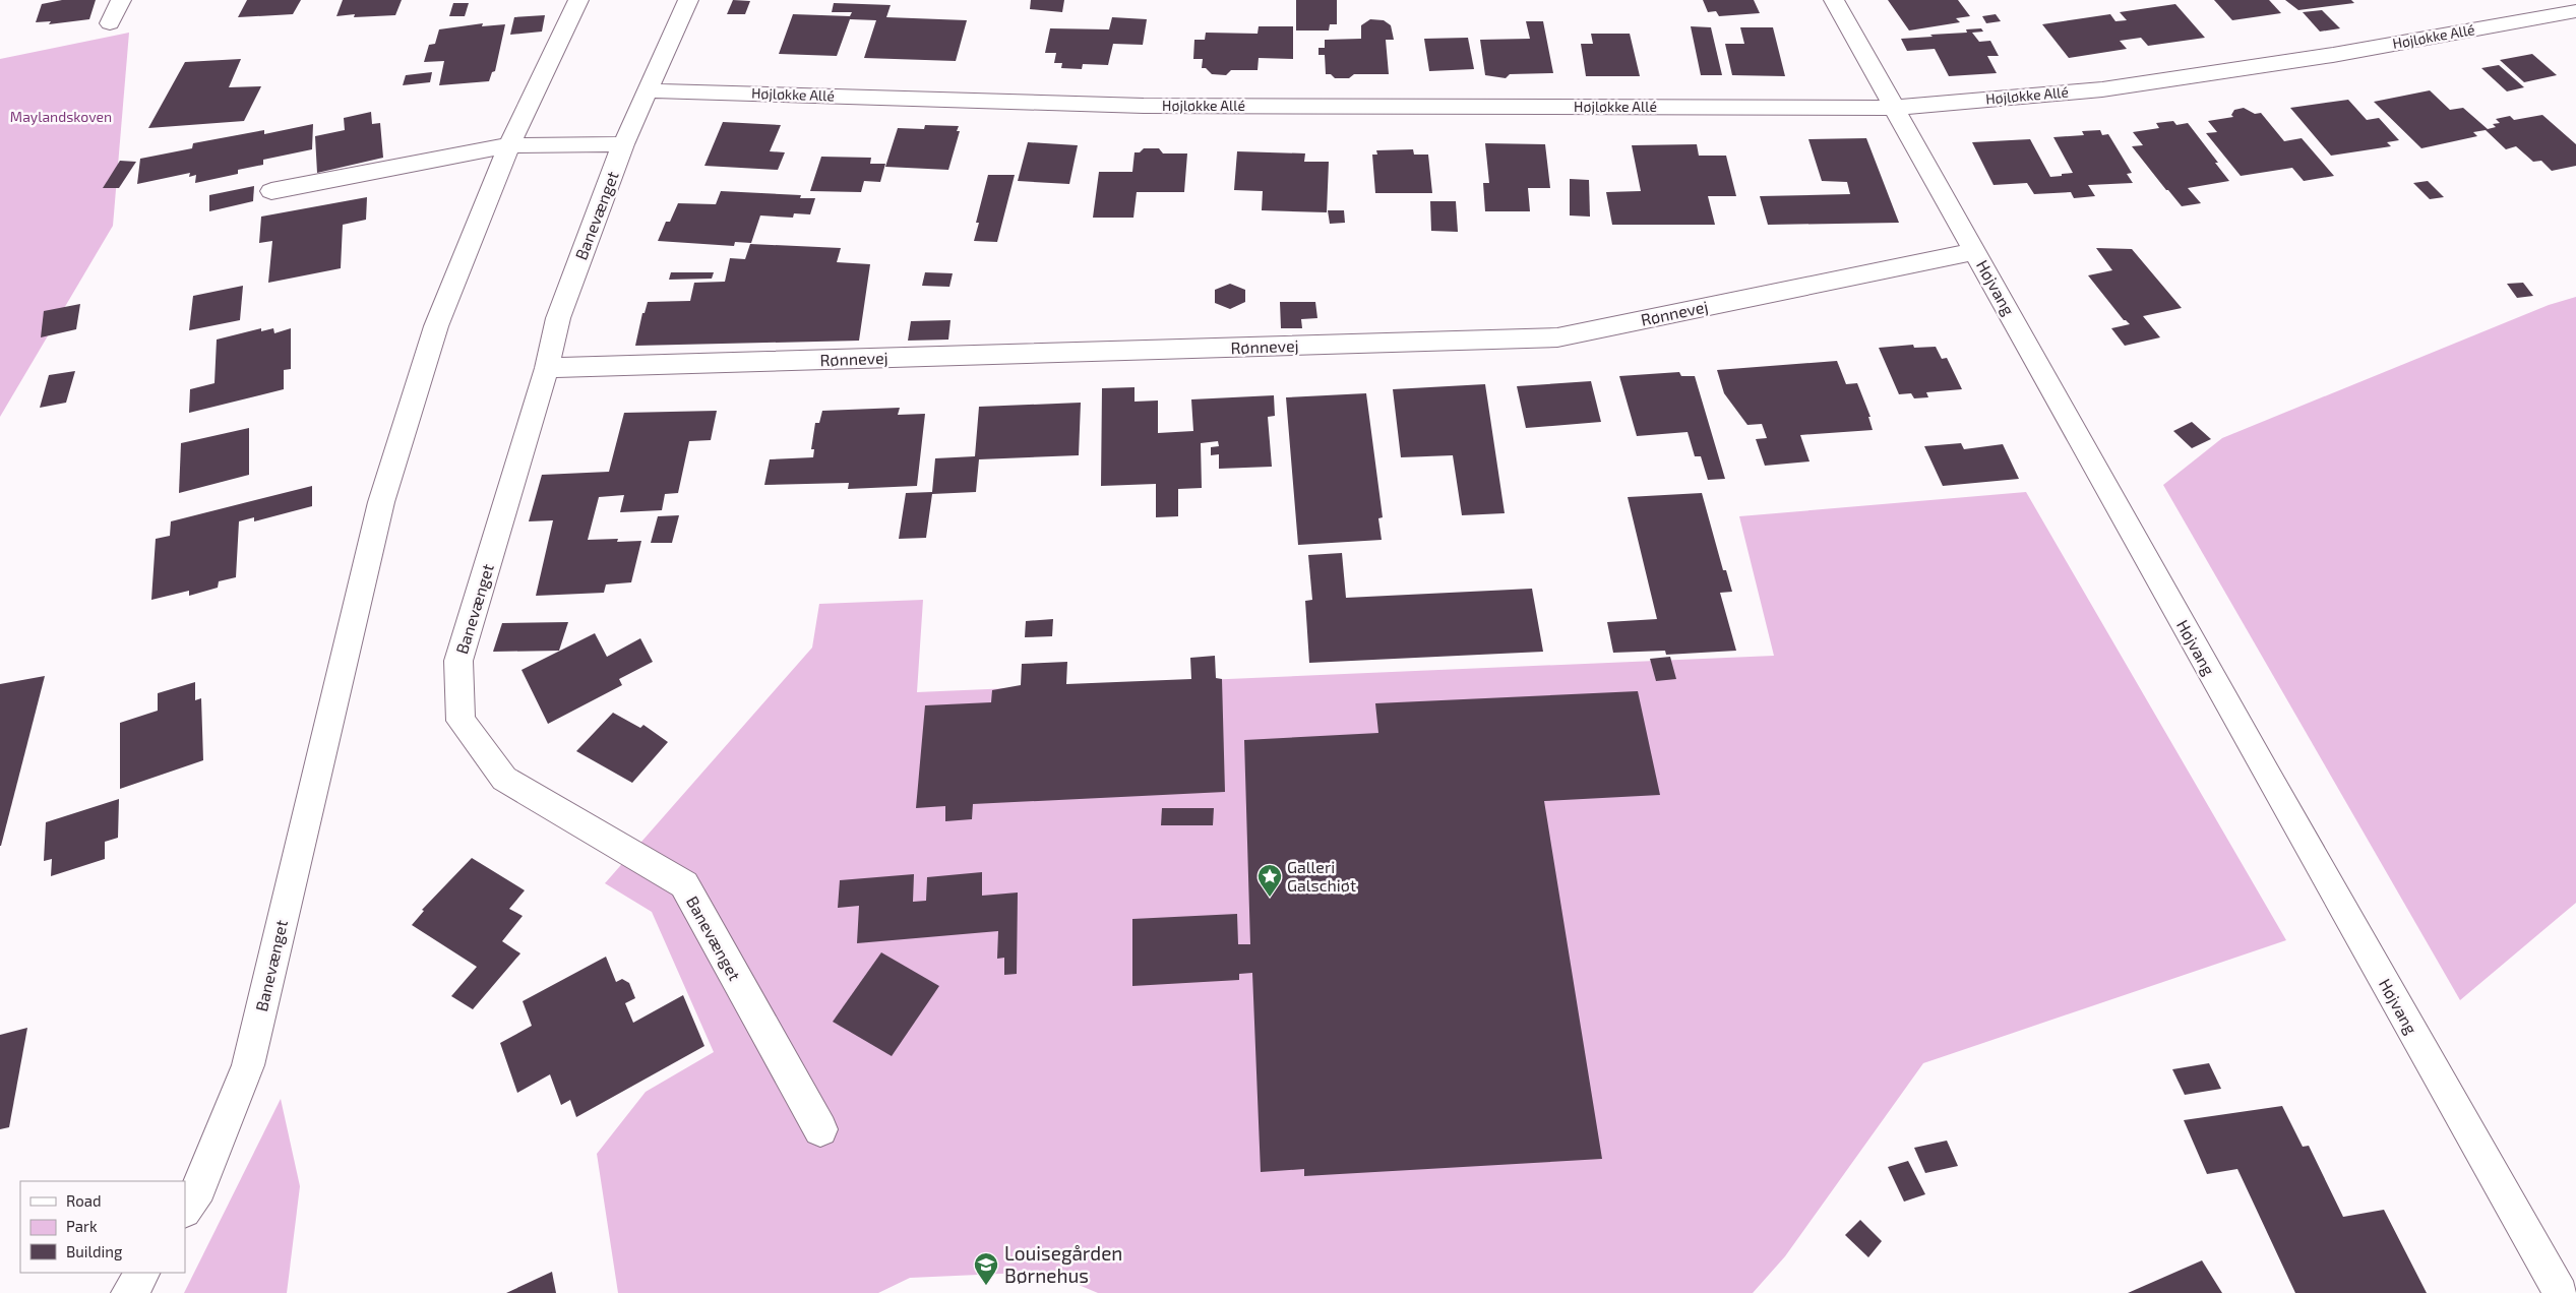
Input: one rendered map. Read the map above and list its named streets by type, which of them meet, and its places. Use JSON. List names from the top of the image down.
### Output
{
  "streets": {
    "street": [
      "Højløkke Allé",
      "Banevænget",
      "Højvang",
      "Rønnevej"
    ]
  },
  "crossings": [
    ["Højløkke Allé", "Banevænget"],
    ["Højløkke Allé", "Højvang"],
    ["Banevænget", "Rønnevej"],
    ["Højvang", "Rønnevej"]
  ],
  "parks": ["Maylandskoven"],
  "places": {
    "place": ["Galleri Galschiøt"],
    "school or university": ["Louisegården Børnehus"]
  },
  "legend": ["Road", "Park", "Building"]
}
